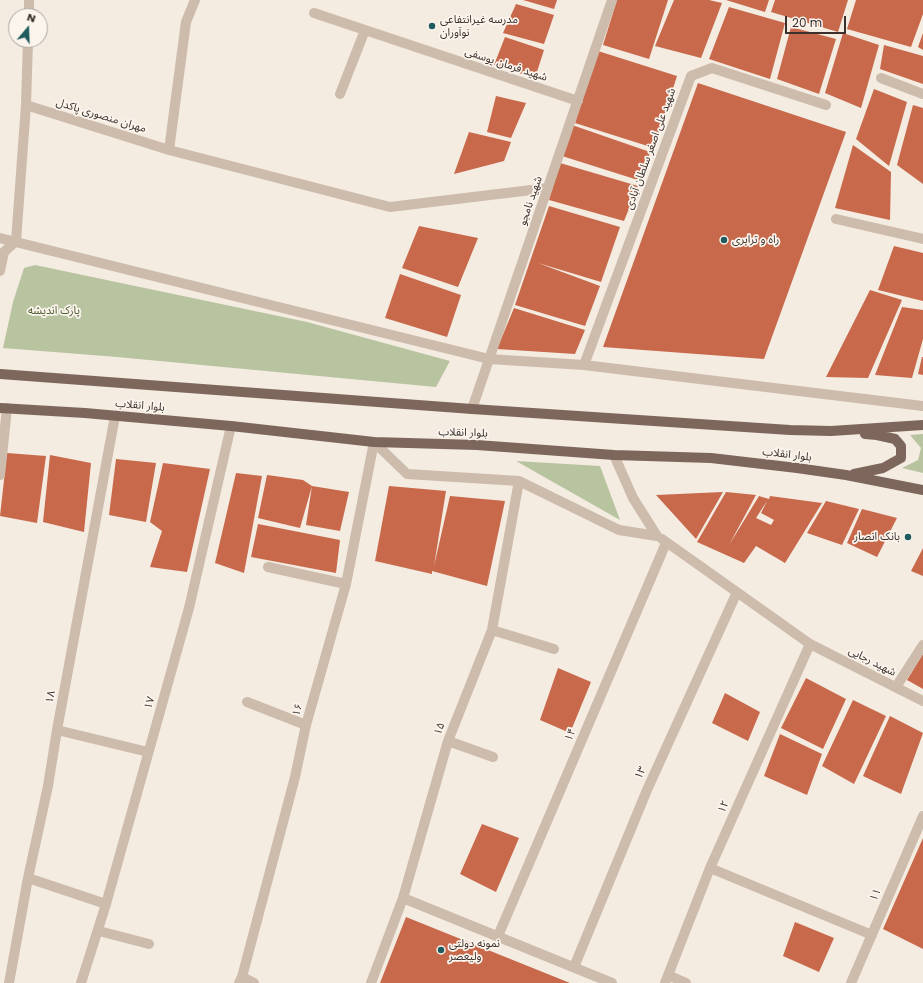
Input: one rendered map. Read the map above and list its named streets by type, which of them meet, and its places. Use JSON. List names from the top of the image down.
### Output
{
  "streets": {
    "main road": ["بلوار انقلاب"],
    "street": [
      "شهید فرمان یوسفی",
      "مهران منصوری پاکدل",
      "شهید علی اصغر سلطان آبادی",
      "شهید نامجو",
      "شهید رجایی",
      "۱۸",
      "۱۷",
      "۱۶",
      "۱۵",
      "۱۴",
      "۱۳",
      "۱۲",
      "۱۱"
    ]
  },
  "crossings": [
    ["شهید فرمان یوسفی", "شهید نامجو"],
    ["مهران منصوری پاکدل", "شهید نامجو"],
    ["شهید نامجو", "بلوار انقلاب"],
    ["بلوار انقلاب", "۱۸"],
    ["بلوار انقلاب", "۱۷"],
    ["بلوار انقلاب", "۱۶"],
    ["شهید رجایی", "۱۴"],
    ["شهید رجایی", "۱۳"],
    ["شهید رجایی", "۱۲"]
  ],
  "parks": ["پارک اندیشه"],
  "places": [
    "مدرسه غیرانتفاعی نوآوران",
    "راه و ترابری",
    "بانک انصار",
    "نمونه دولتی ولیعصر"
  ],
  "scale_bar": "20 m",
  "north": "top"
}
